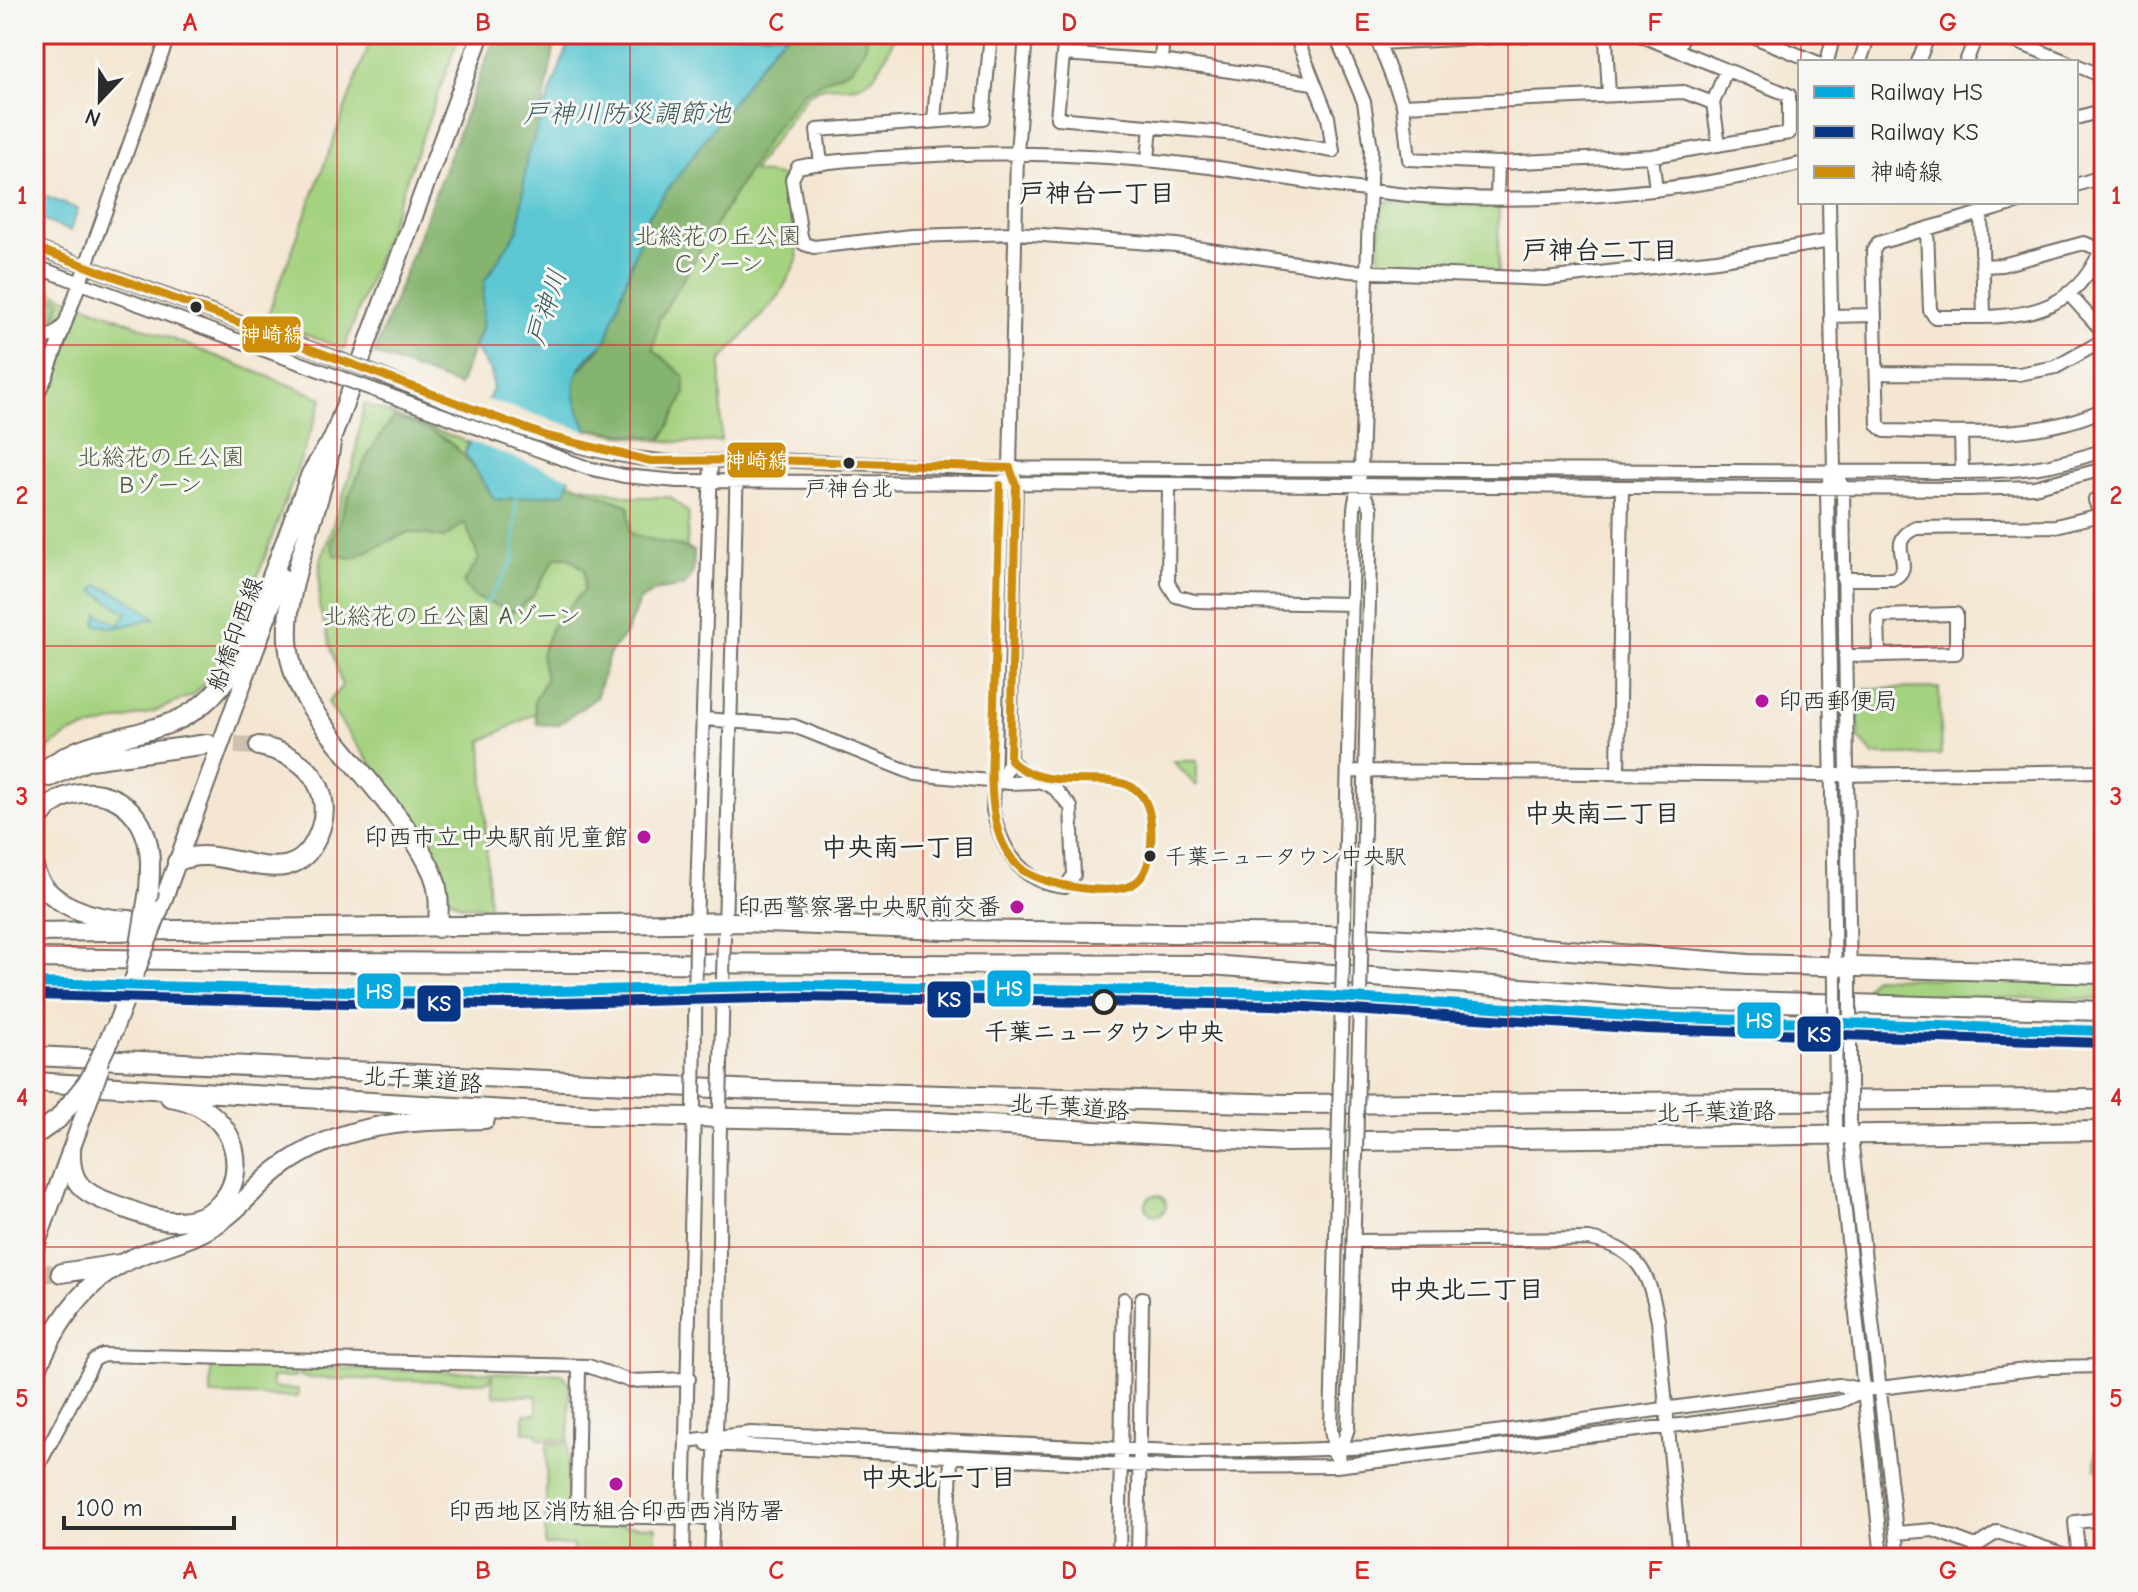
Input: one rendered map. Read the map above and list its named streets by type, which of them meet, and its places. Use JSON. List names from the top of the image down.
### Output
{
  "streets": {
    "highway": ["北千葉道路"],
    "main road": ["船橋印西線"]
  },
  "districts": [
    "戸神台一丁目",
    "戸神台二丁目",
    "中央南二丁目",
    "中央南一丁目",
    "中央北二丁目",
    "中央北一丁目"
  ],
  "water": ["戸神川防災調節池", "戸神川"],
  "parks": ["北総花の丘公園 Ｃゾーン", "北総花の丘公園 Bゾーン", "北総花の丘公園 Aゾーン"],
  "places": [
    "戸神台北",
    "印西郵便局",
    "印西市立中央駅前児童館",
    "千葉ニュータウン中央駅",
    "印西警察署中央駅前交番",
    "千葉ニュータウン中央",
    "印西地区消防組合印西西消防署"
  ],
  "lines": ["transit line 神崎線", "rail line HS", "rail line KS"],
  "legend": ["Railway HS", "Railway KS", "神崎線"],
  "scale_bar": "100 m",
  "north": "bottom",
  "grid": {
    "columns": [
      "A",
      "B",
      "C",
      "D",
      "E",
      "F",
      "G"
    ],
    "rows": [
      "1",
      "2",
      "3",
      "4",
      "5"
    ]
  }
}
